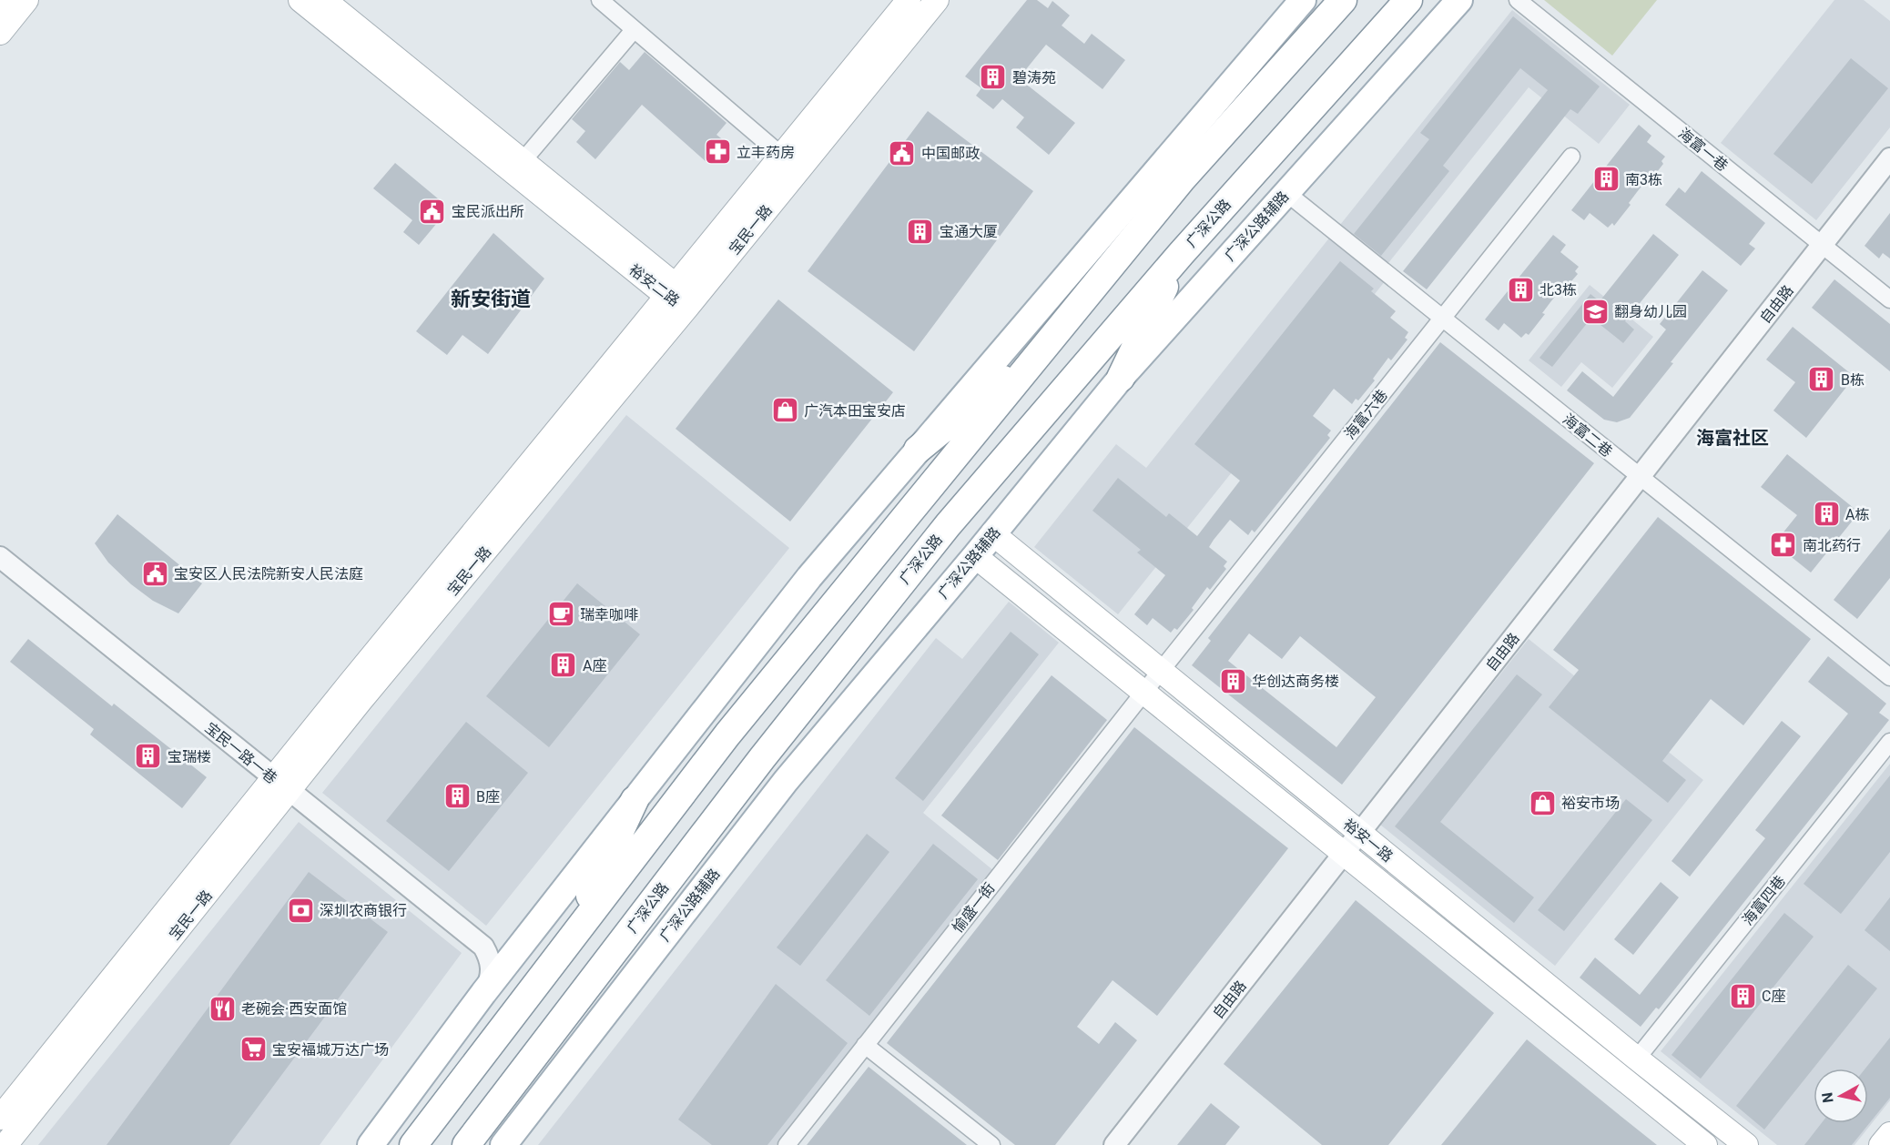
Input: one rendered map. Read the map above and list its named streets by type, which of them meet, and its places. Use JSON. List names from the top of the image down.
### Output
{
  "streets": {
    "highway": ["广深公路"],
    "main road": [
      "广深公路辅路",
      "宝民一路",
      "裕安二路",
      "裕安一路"
    ],
    "street": [
      "海富一巷",
      "自由路",
      "海富六巷",
      "海富二巷",
      "宝民一路一巷",
      "海富四巷",
      "愉盛一街"
    ]
  },
  "crossings": [
    ["海富一巷", "自由路"],
    ["广深公路辅路", "海富二巷"],
    ["广深公路辅路", "裕安一路"],
    ["宝民一路", "裕安二路"],
    ["宝民一路", "宝民一路一巷"],
    ["自由路", "海富二巷"],
    ["自由路", "裕安一路"],
    ["海富六巷", "海富二巷"],
    ["海富六巷", "裕安一路"],
    ["海富六巷", "愉盛一街"],
    ["裕安一路", "海富四巷"],
    ["裕安一路", "愉盛一街"]
  ],
  "districts": ["新安街道", "海富社区"],
  "places": {
    "building": [
      "碧涛苑",
      "南3栋",
      "宝通大厦",
      "北3栋",
      "B栋",
      "A栋",
      "A座",
      "华创达商务楼",
      "宝瑞楼",
      "B座",
      "C座"
    ],
    "pharmacy": ["立丰药房", "南北药行"],
    "public building": ["中国邮政", "宝民派出所", "宝安区人民法院新安人民法庭"],
    "school or university": ["翻身幼儿园"],
    "shop": ["广汽本田宝安店", "裕安市场"],
    "cafe": ["瑞幸咖啡"],
    "bank": ["深圳农商银行"],
    "restaurant": ["老碗会·西安面馆"],
    "supermarket": ["宝安福城万达广场"]
  },
  "north": "left"
}
